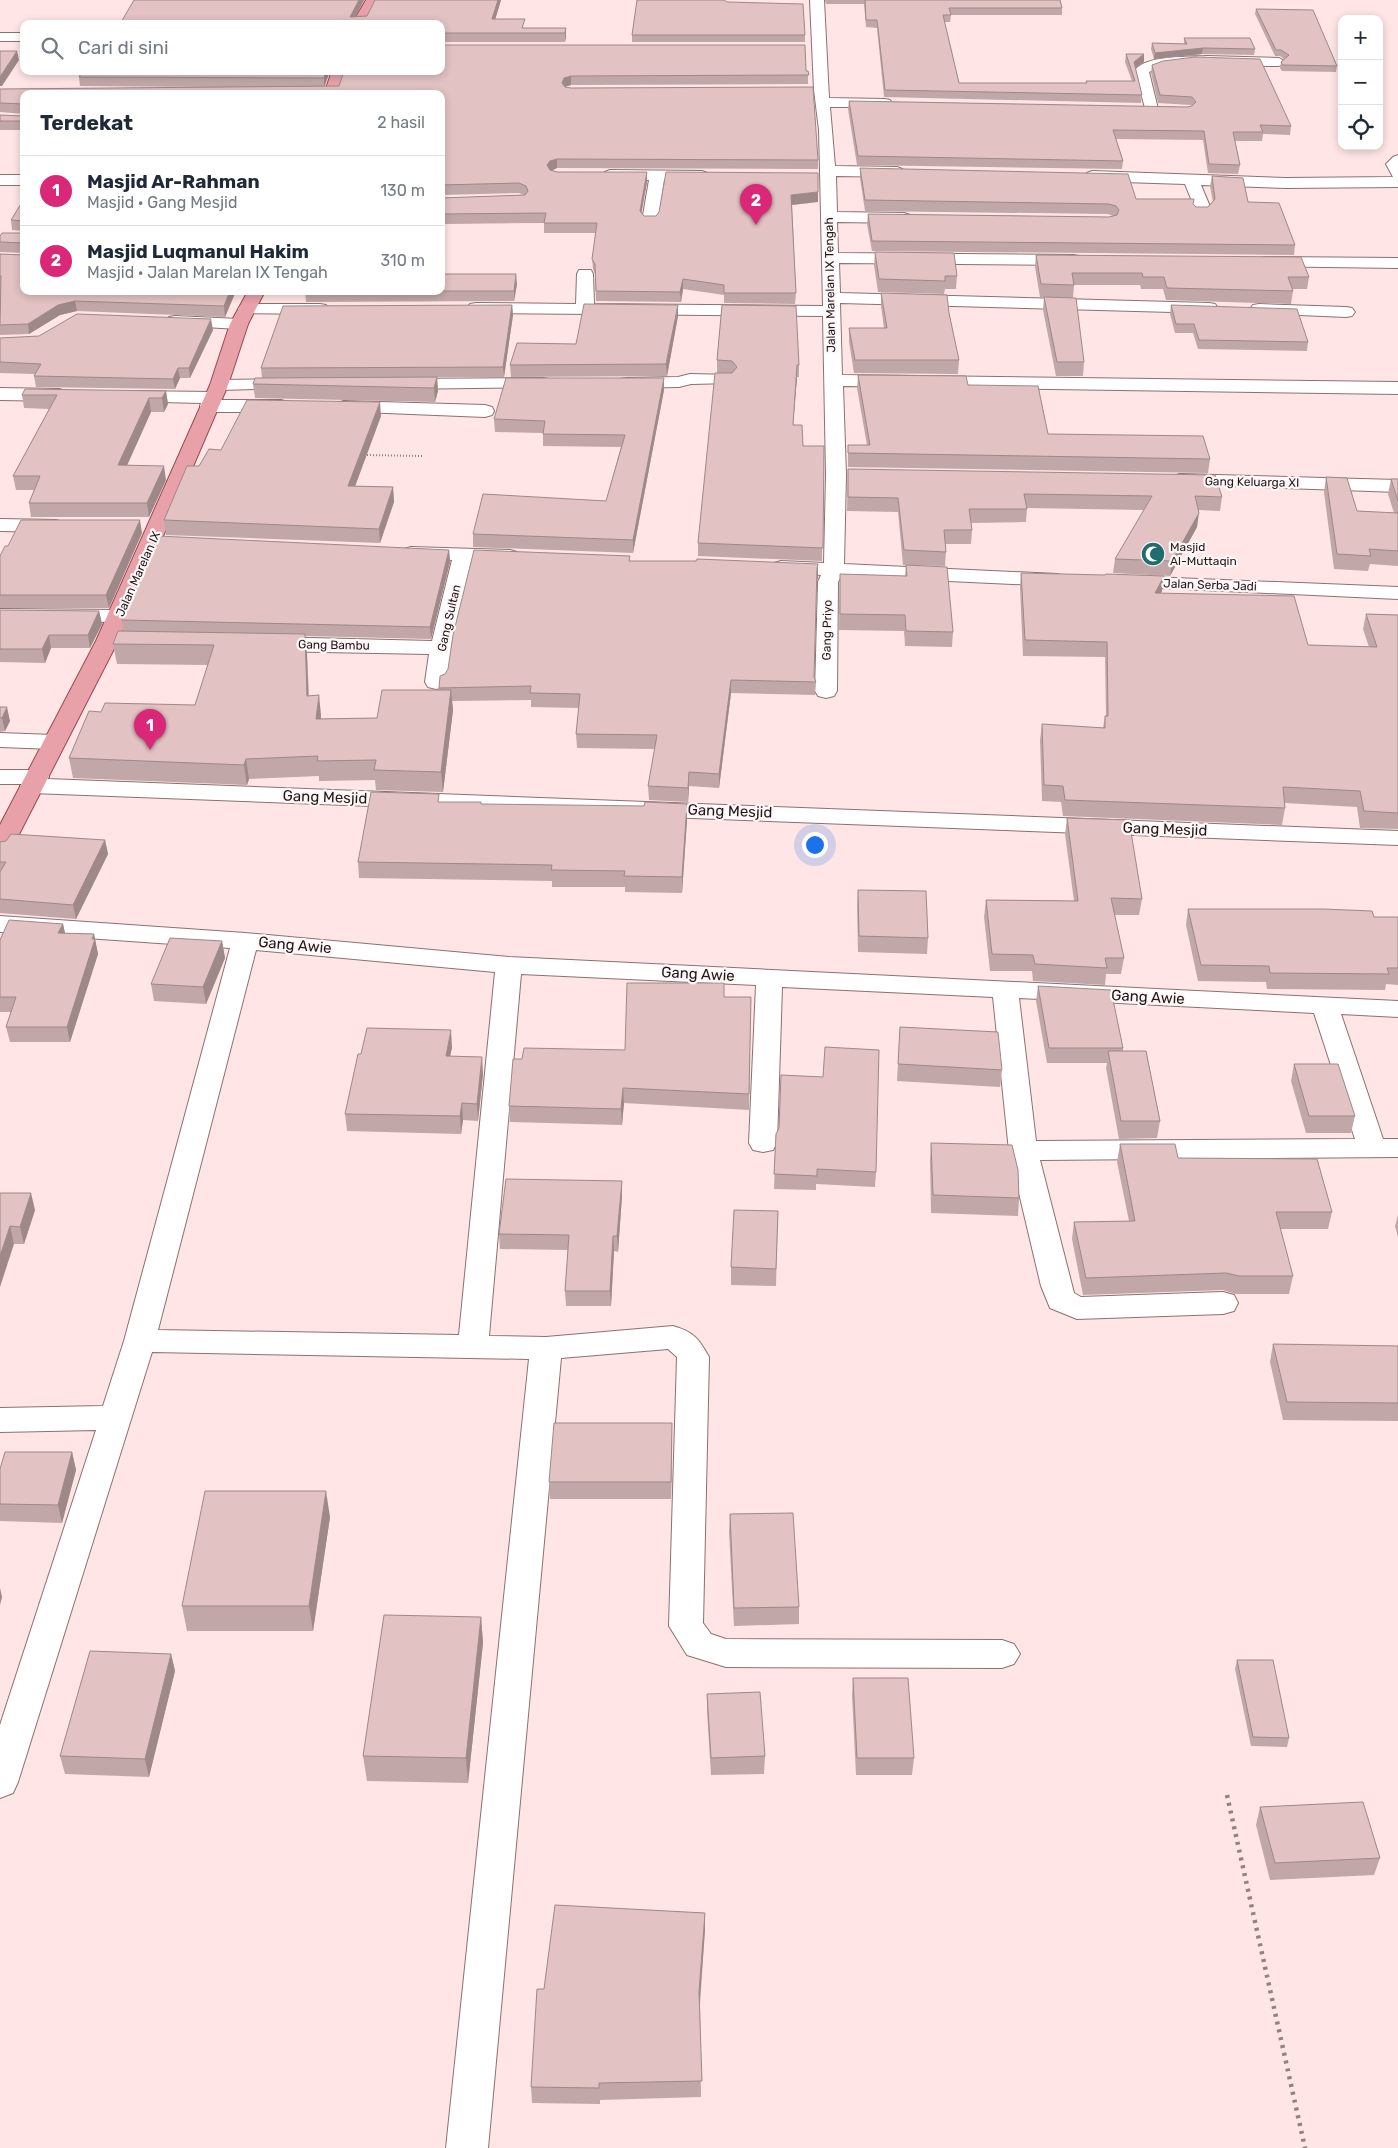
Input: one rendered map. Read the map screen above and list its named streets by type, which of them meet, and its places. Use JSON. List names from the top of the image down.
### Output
{
  "streets": {
    "main road": ["Jalan Marelan IX"],
    "street": [
      "Jalan Marelan IX Tengah",
      "Gang Keluarga XI",
      "Jalan Serba Jadi",
      "Gang Sultan",
      "Gang Priyo",
      "Gang Bambu",
      "Gang Mesjid",
      "Gang Awie"
    ]
  },
  "crossings": [
    ["Jalan Marelan IX Tengah", "Gang Priyo"],
    ["Jalan Marelan IX", "Gang Mesjid"],
    ["Gang Sultan", "Gang Bambu"]
  ],
  "places": {
    "mosque": ["Masjid Al-Muttaqin"]
  },
  "page": {
    "map_buttons": ["+", "−"],
    "search": "Cari di sini",
    "heading": ["Terdekat", "2 hasil"],
    "list": [
      {
        "mark": "1",
        "name": "Masjid Ar-Rahman",
        "note": "Masjid · Gang Mesjid",
        "value": "130 m"
      },
      {
        "mark": "2",
        "name": "Masjid Luqmanul Hakim",
        "note": "Masjid · Jalan Marelan IX Tengah",
        "value": "310 m"
      }
    ],
    "pins": ["2", "1"]
  }
}
